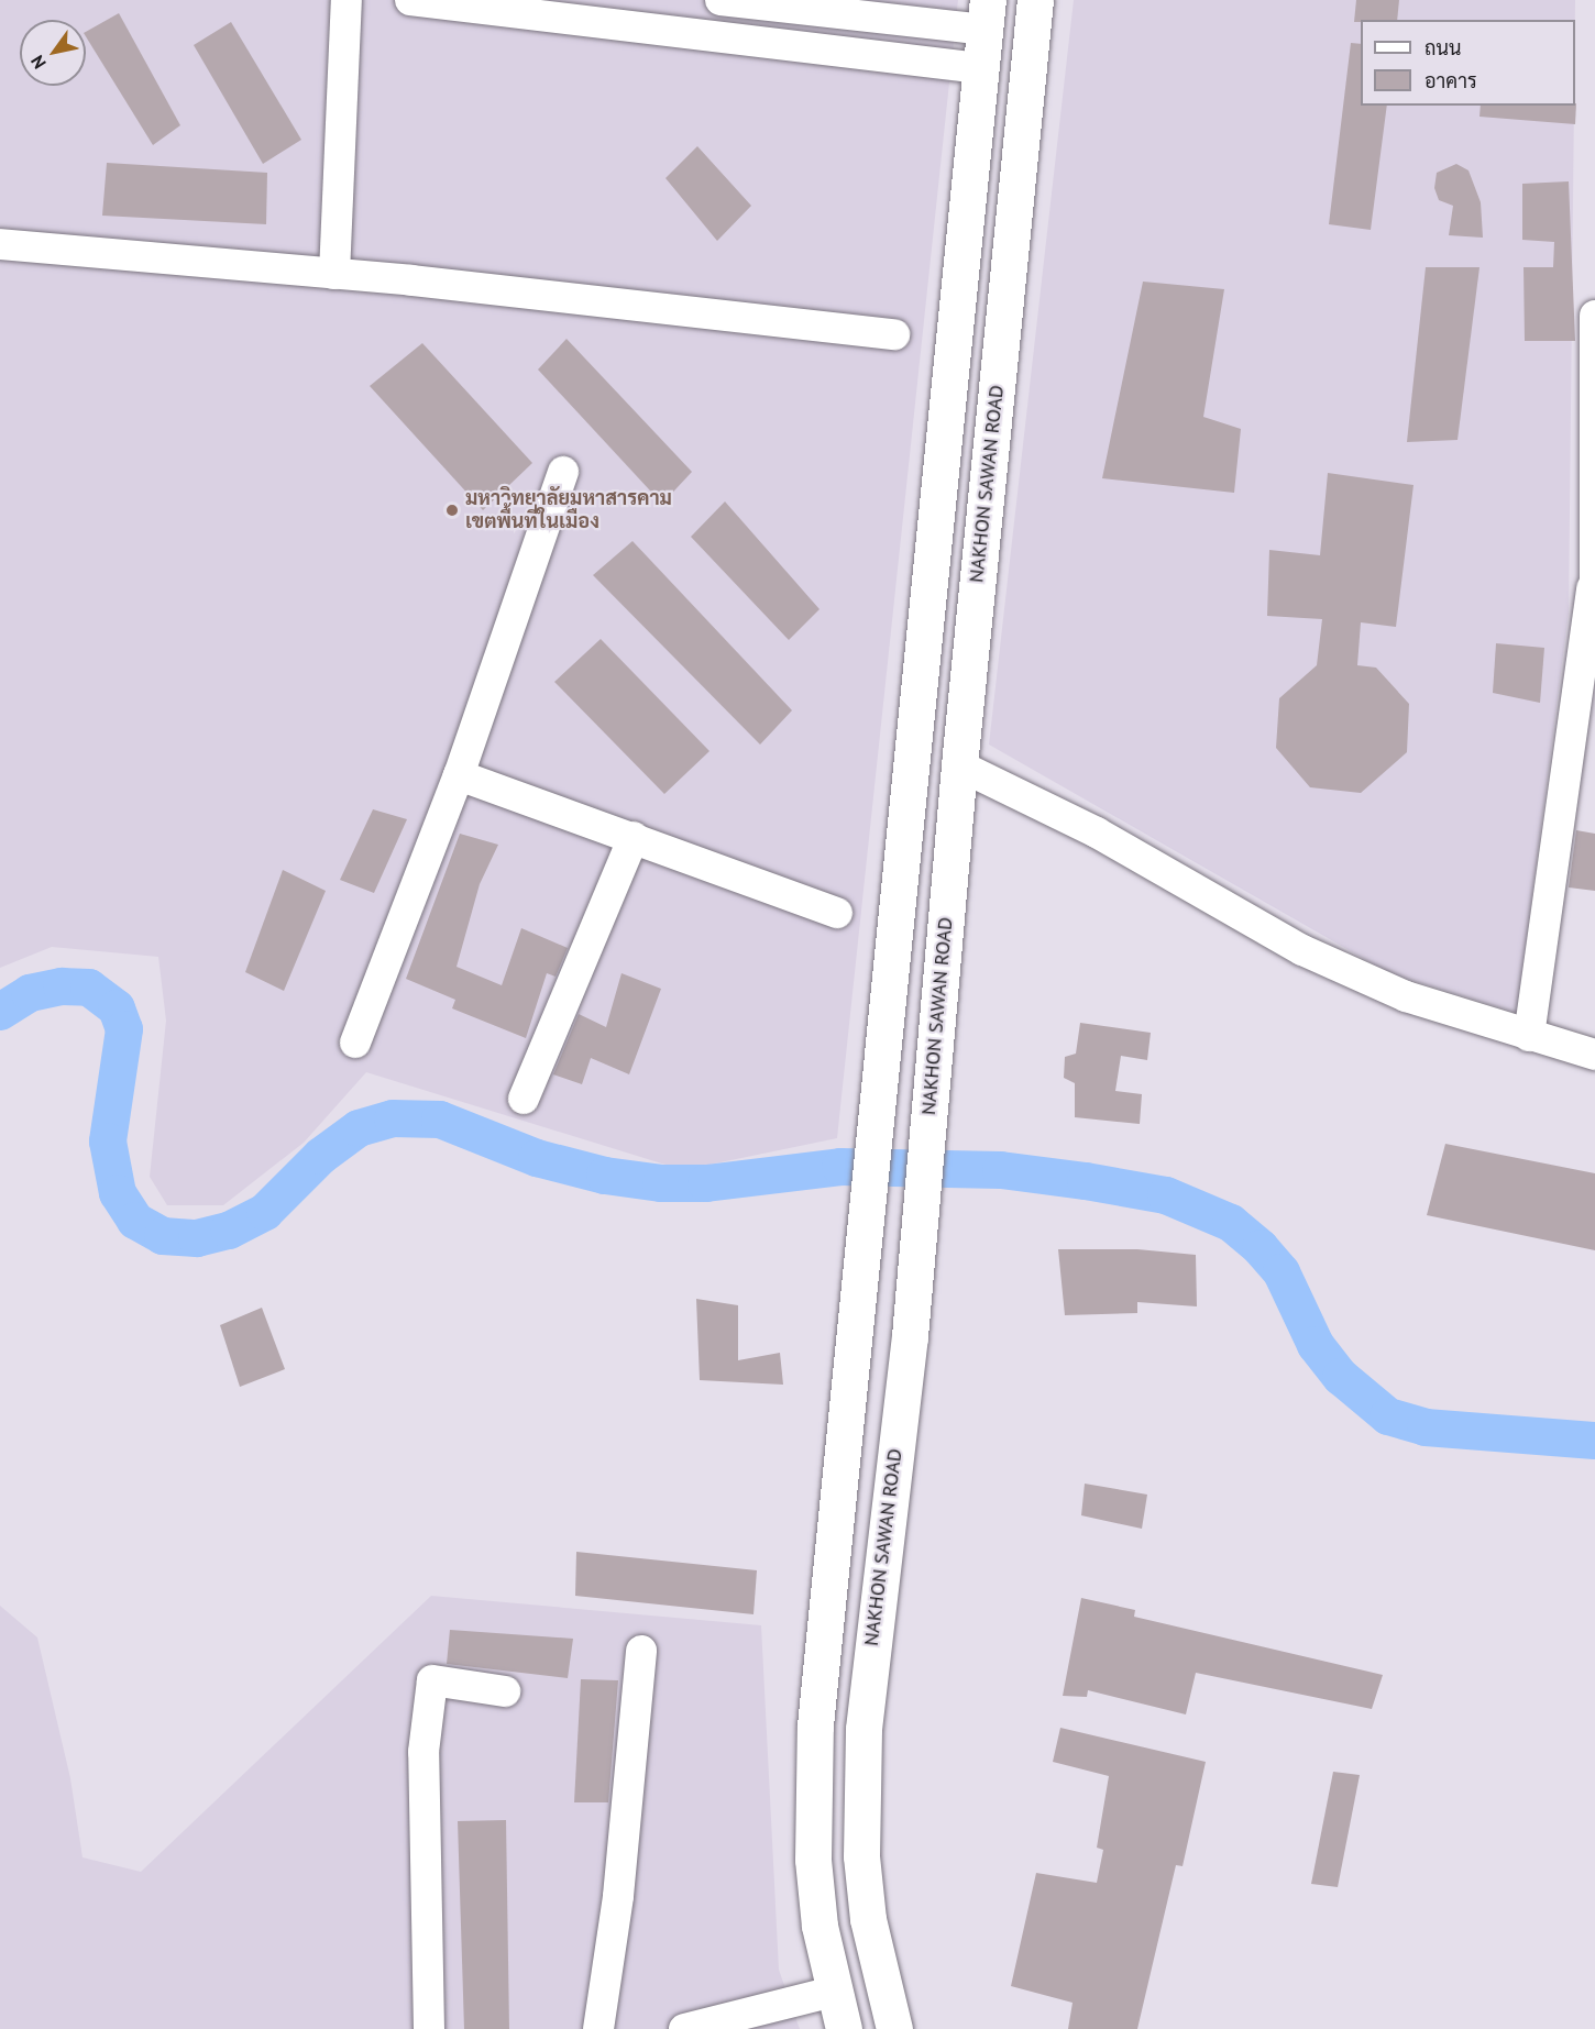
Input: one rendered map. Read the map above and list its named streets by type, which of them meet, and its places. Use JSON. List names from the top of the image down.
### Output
{
  "streets": {
    "main road": ["NAKHON SAWAN ROAD"]
  },
  "places": ["มหาวิทยาลัยมหาสารคาม เขตพื้นที่ในเมือง"],
  "legend": ["ถนน", "อาคาร"],
  "north": "bottom left"
}
